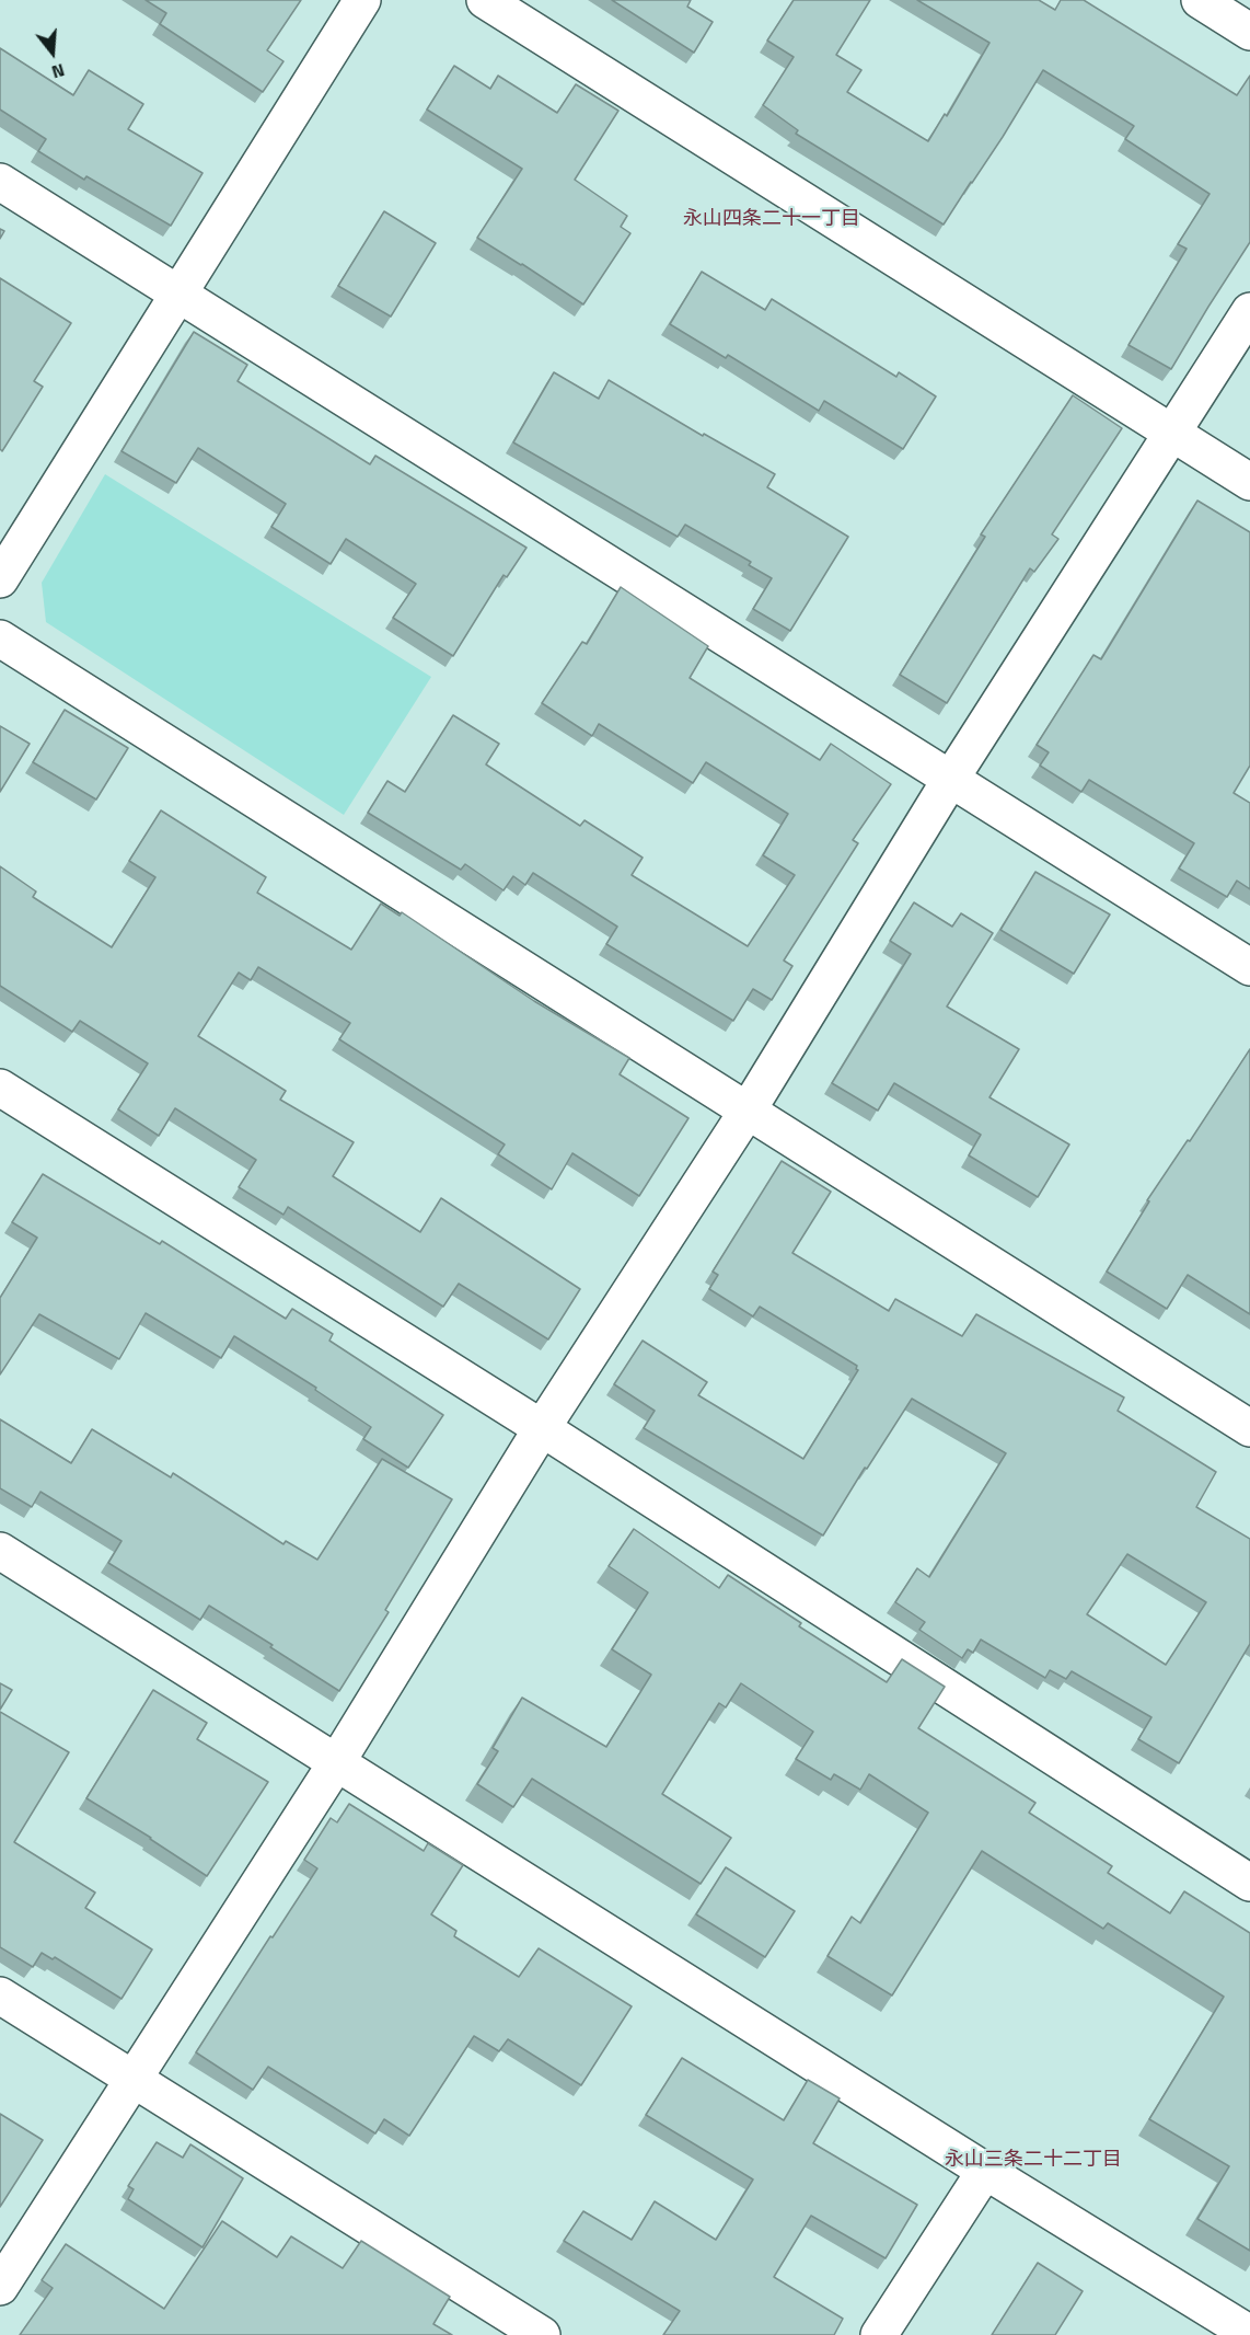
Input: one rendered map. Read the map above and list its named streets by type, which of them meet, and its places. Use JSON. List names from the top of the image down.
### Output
{
  "districts": ["永山四条二十一丁目", "永山三条二十二丁目"],
  "north": "bottom"
}
